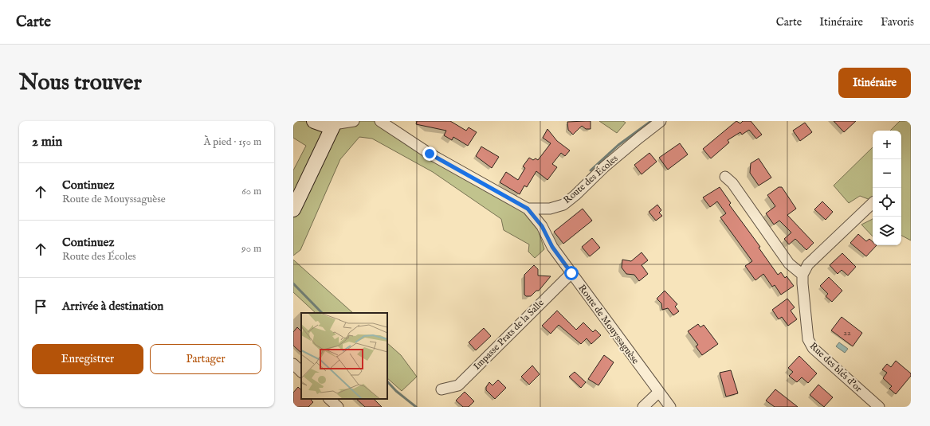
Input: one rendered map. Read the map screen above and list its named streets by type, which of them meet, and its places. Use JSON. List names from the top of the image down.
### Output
{
  "streets": {
    "street": [
      "Route des Écoles",
      "Route de Mouyssaguèse",
      "Impasse Prats de la Salle",
      "Rue des blés d'or"
    ]
  },
  "crossings": [
    ["Route des Écoles", "Route de Mouyssaguèse"],
    ["Route de Mouyssaguèse", "Impasse Prats de la Salle"]
  ],
  "house_numbers": ["22"],
  "page": {
    "header": "Carte",
    "nav": ["Carte", "Itinéraire", "Favoris"],
    "buttons": [
      "Itinéraire",
      ["Enregistrer", "Partager"]
    ],
    "title": "Nous trouver",
    "heading": ["2 min", "À pied · 150 m"],
    "map_buttons": ["+", "−"],
    "list": [
      ["Continuez", "Route de Mouyssaguèse", "60 m"],
      ["Continuez", "Route des Écoles", "90 m"],
      "Arrivée à destination"
    ]
  }
}
